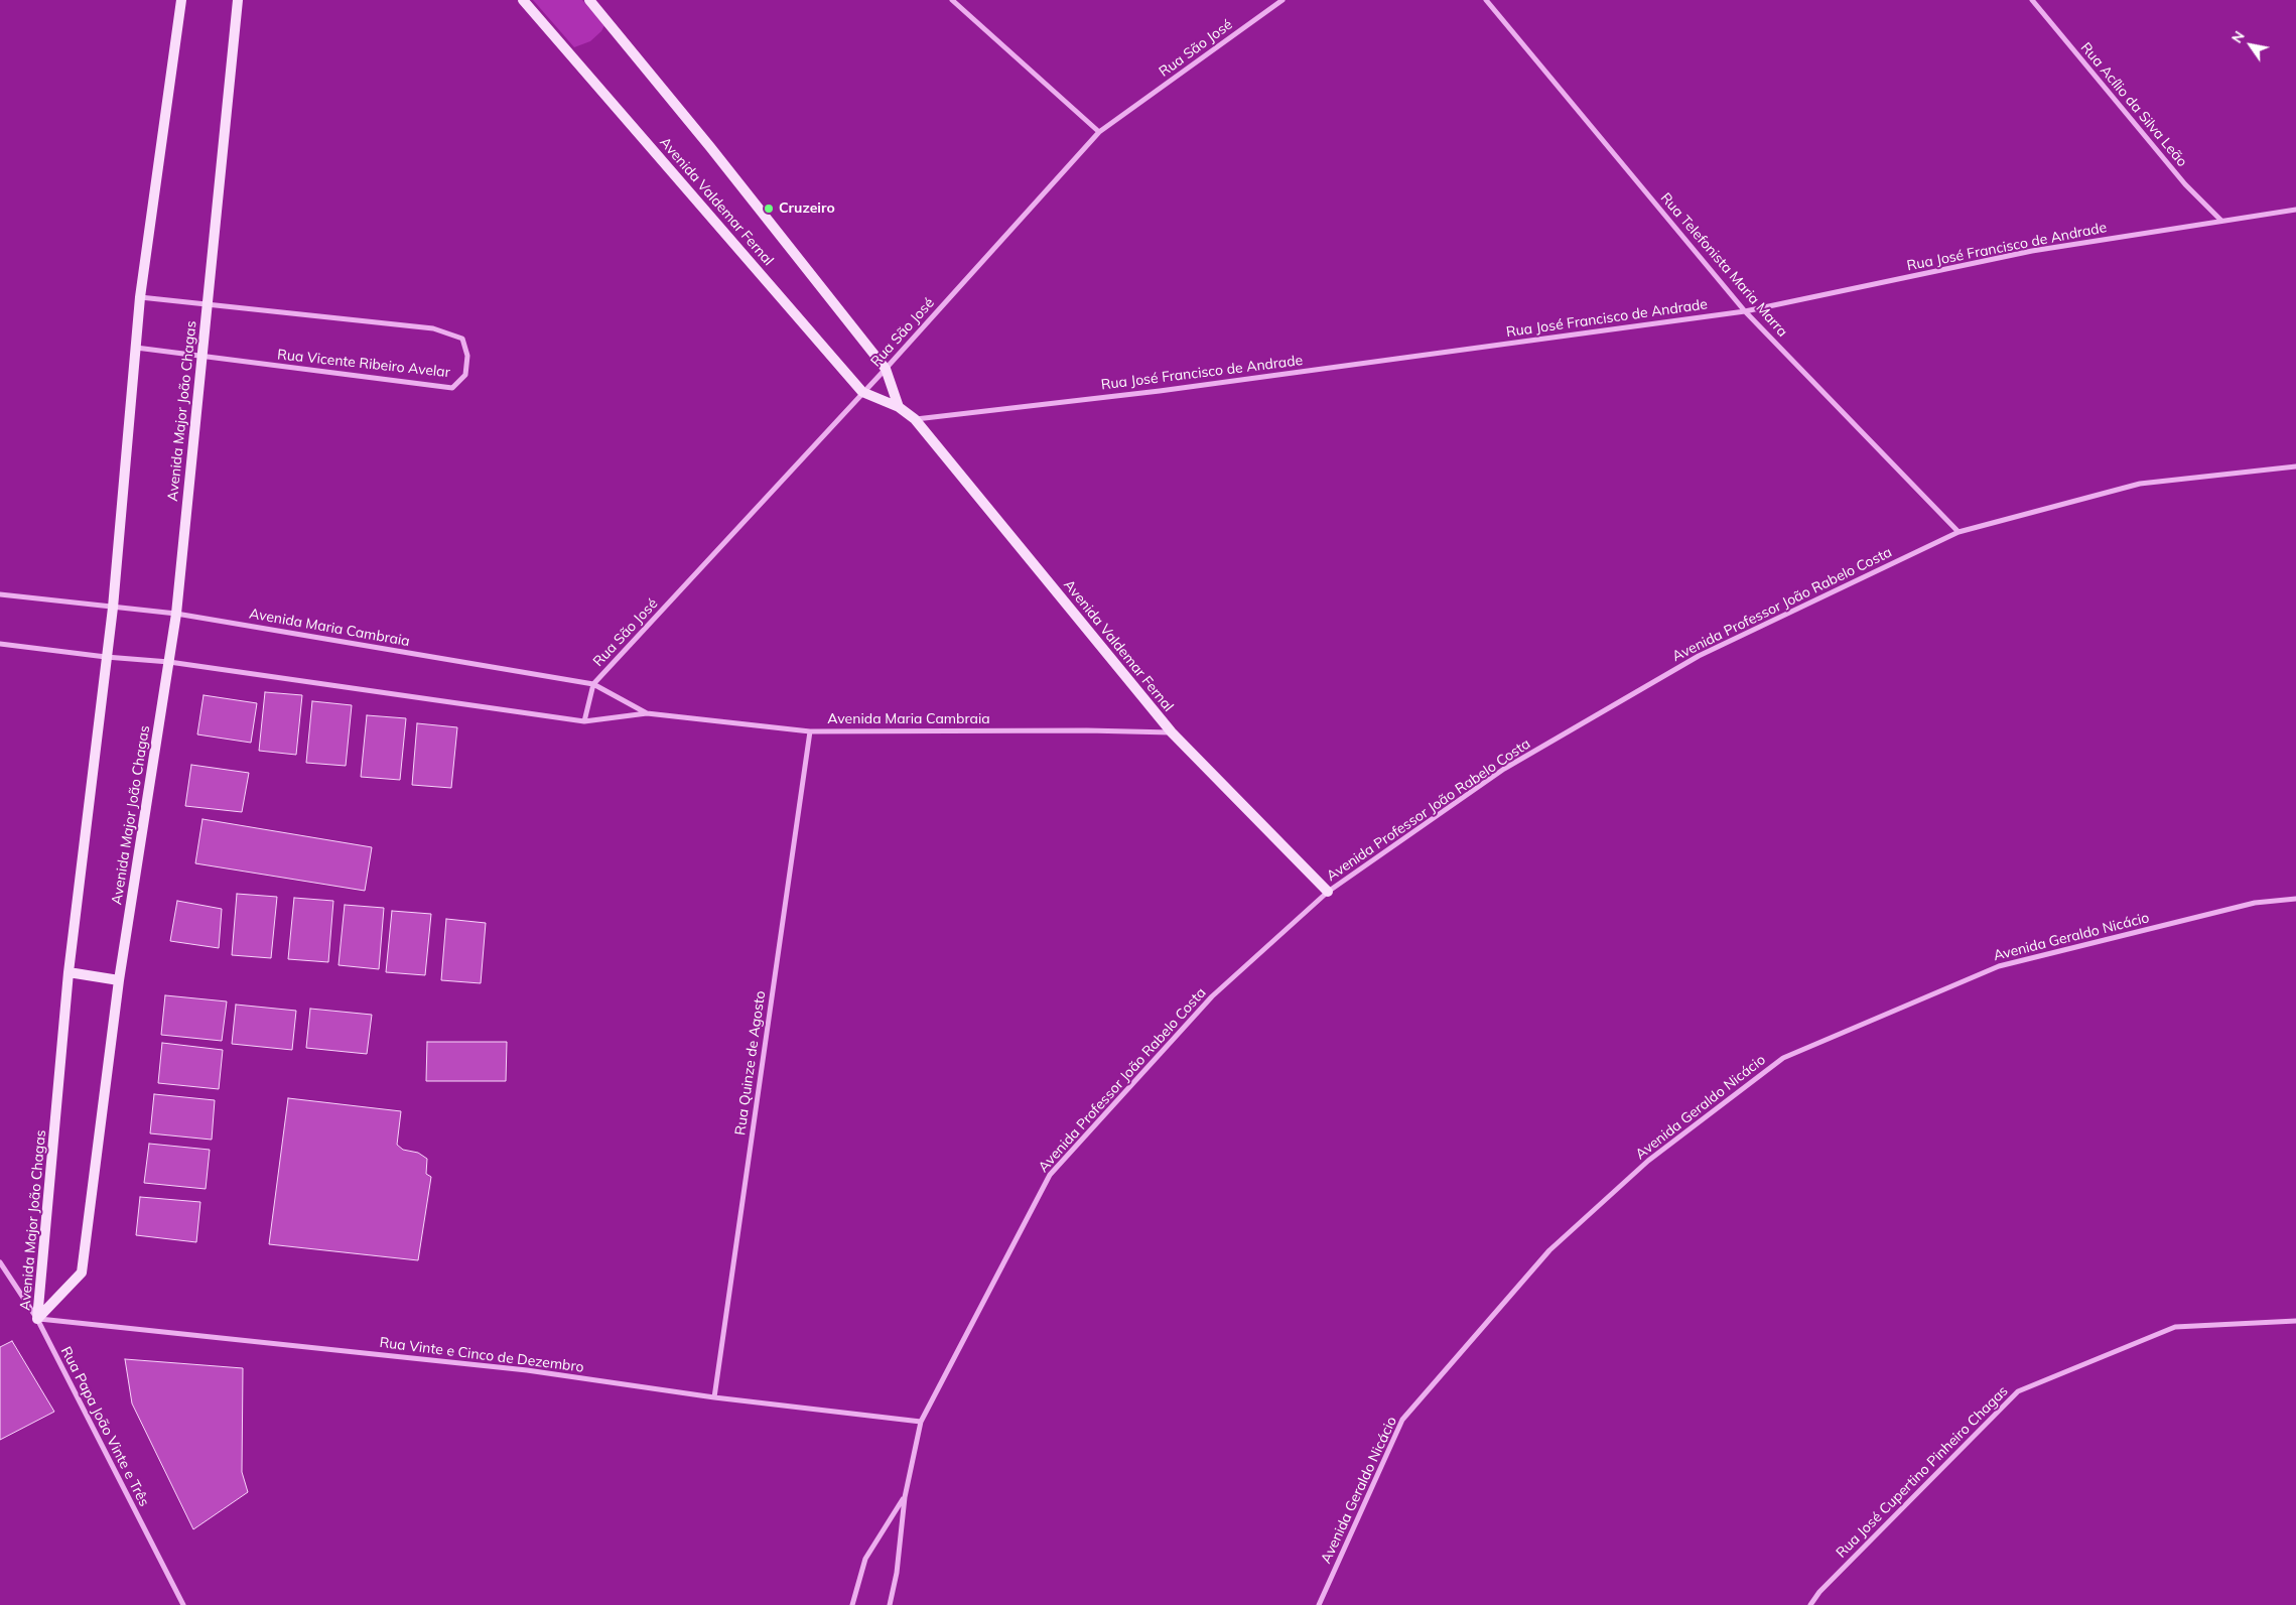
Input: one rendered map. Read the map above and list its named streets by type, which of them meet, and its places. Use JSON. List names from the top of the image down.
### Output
{
  "streets": {
    "street": [
      "Rua São José",
      "Rua Acílio da Silva Leão",
      "Avenida Valdemar Fernal",
      "Rua José Francisco de Andrade",
      "Rua Telefonista Maria Marra",
      "Rua Vicente Ribeiro Avelar",
      "Avenida Major João Chagas",
      "Avenida Professor João Rabelo Costa",
      "Avenida Maria Cambraia",
      "Avenida Geraldo Nicácio",
      "Rua Quinze de Agosto",
      "Rua Vinte e Cinco de Dezembro",
      "Rua Papa João Vinte e Três",
      "Rua José Cupertino Pinheiro Chagas"
    ]
  },
  "crossings": [
    ["Rua São José", "Avenida Valdemar Fernal"],
    ["Rua São José", "Avenida Maria Cambraia"],
    ["Rua Acílio da Silva Leão", "Rua José Francisco de Andrade"],
    ["Avenida Valdemar Fernal", "Rua José Francisco de Andrade"],
    ["Avenida Valdemar Fernal", "Avenida Professor João Rabelo Costa"],
    ["Avenida Valdemar Fernal", "Avenida Maria Cambraia"],
    ["Rua José Francisco de Andrade", "Rua Telefonista Maria Marra"],
    ["Rua Telefonista Maria Marra", "Avenida Professor João Rabelo Costa"],
    ["Rua Vicente Ribeiro Avelar", "Avenida Major João Chagas"],
    ["Avenida Major João Chagas", "Avenida Maria Cambraia"],
    ["Avenida Major João Chagas", "Rua Vinte e Cinco de Dezembro"],
    ["Avenida Major João Chagas", "Rua Papa João Vinte e Três"],
    ["Avenida Professor João Rabelo Costa", "Rua Vinte e Cinco de Dezembro"],
    ["Avenida Maria Cambraia", "Rua Quinze de Agosto"],
    ["Rua Quinze de Agosto", "Rua Vinte e Cinco de Dezembro"],
    ["Rua Vinte e Cinco de Dezembro", "Rua Papa João Vinte e Três"]
  ],
  "places": ["Cruzeiro"],
  "north": "top left"
}
